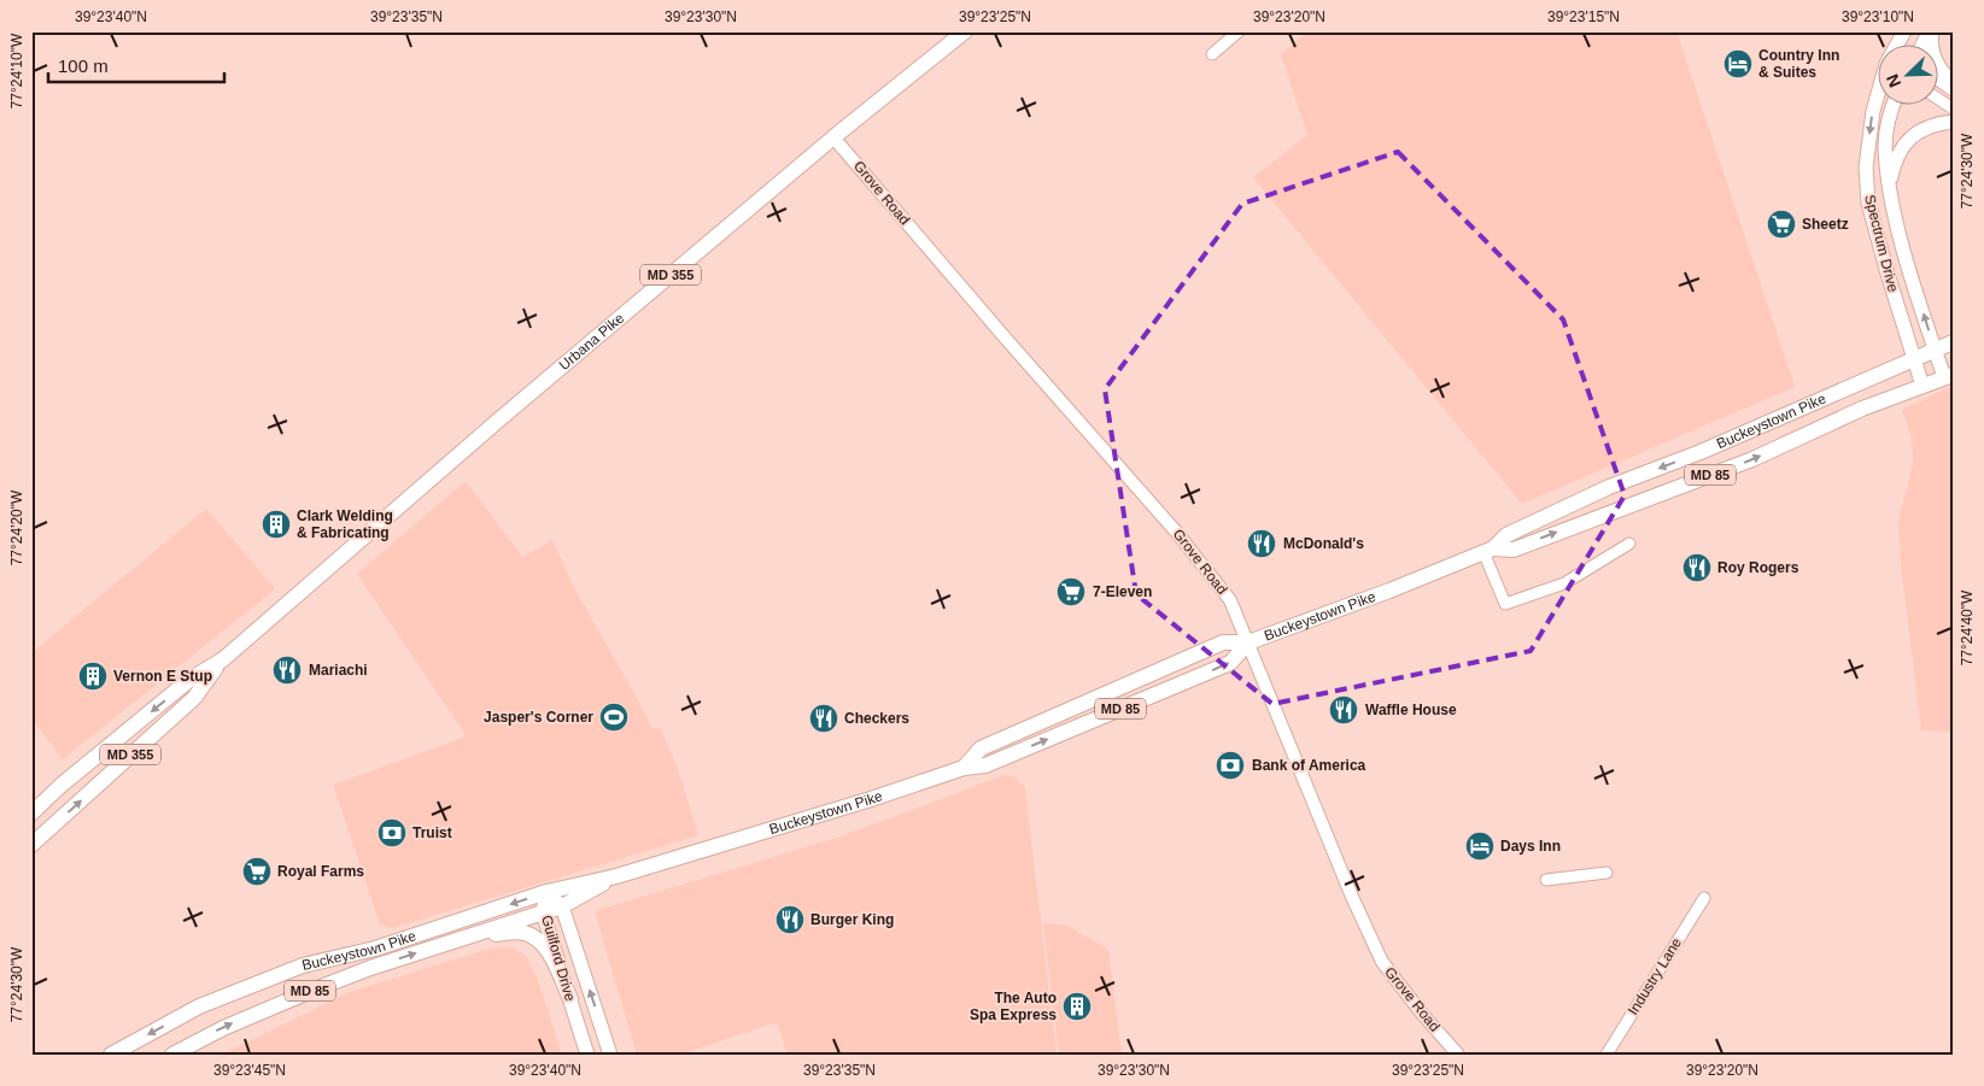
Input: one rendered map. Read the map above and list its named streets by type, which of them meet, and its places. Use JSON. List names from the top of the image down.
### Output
{
  "streets": {
    "main road": [
      "Spectrum Drive",
      "MD 355",
      "Urbana Pike",
      "Buckeystown Pike",
      "MD 85",
      "Guilford Drive"
    ],
    "street": ["Grove Road", "Industry Lane"]
  },
  "crossings": [
    ["Grove Road", "Urbana Pike"],
    ["Grove Road", "Buckeystown Pike"],
    ["Spectrum Drive", "Buckeystown Pike"],
    ["Buckeystown Pike", "Guilford Drive"]
  ],
  "places": {
    "hotel": ["Country Inn & Suites", "Days Inn"],
    "supermarket": ["Sheetz", "7-Eleven", "Royal Farms"],
    "building": ["Clark Welding & Fabricating", "Vernon E Stup", "The Auto Spa Express"],
    "restaurant": [
      "McDonald's",
      "Roy Rogers",
      "Mariachi",
      "Waffle House",
      "Checkers",
      "Burger King"
    ],
    "sports": ["Jasper's Corner"],
    "bank": ["Bank of America", "Truist"]
  },
  "scale_bar": "100 m",
  "north": "bottom left",
  "coordinates": [
    "39°23'40\"N",
    "39°23'35\"N",
    "39°23'30\"N",
    "39°23'25\"N",
    "39°23'20\"N",
    "39°23'15\"N",
    "39°23'10\"N",
    "77°24'10\"W",
    "77°24'30\"W",
    "77°24'20\"W",
    "77°24'40\"W",
    "39°23'45\"N"
  ]
}
